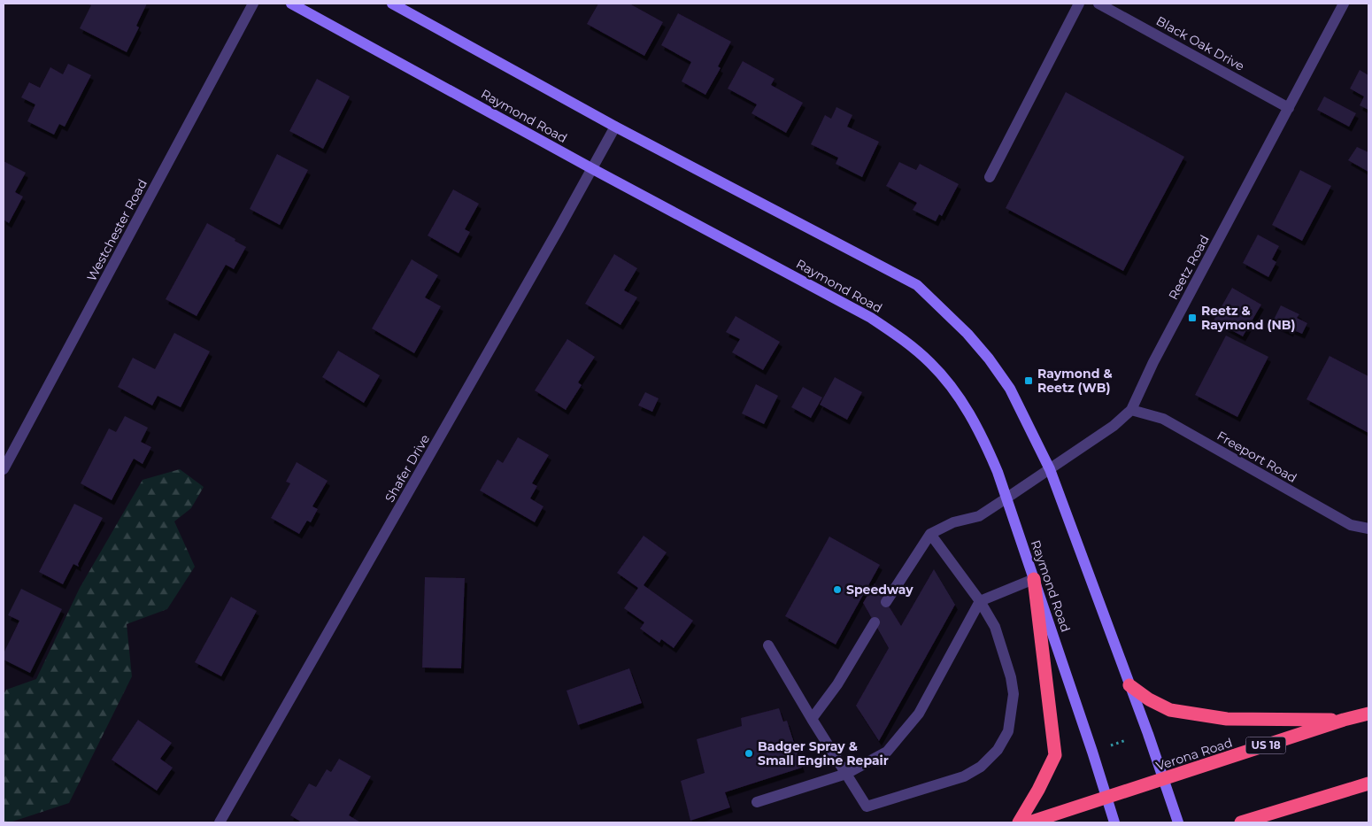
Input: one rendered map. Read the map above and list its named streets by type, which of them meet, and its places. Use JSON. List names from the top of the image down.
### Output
{
  "streets": {
    "highway": ["US 18", "Verona Road"],
    "main road": ["Raymond Road"],
    "street": [
      "Black Oak Drive",
      "Westchester Road",
      "Reetz Road",
      "Freeport Road",
      "Shafer Drive"
    ]
  },
  "crossings": [
    ["Black Oak Drive", "Reetz Road"],
    ["Raymond Road", "Reetz Road"],
    ["Raymond Road", "Shafer Drive"],
    ["Raymond Road", "Verona Road"],
    ["Reetz Road", "Freeport Road"]
  ],
  "places": {
    "transit": ["Reetz & Raymond (NB)", "Raymond & Reetz (WB)"],
    "other": ["Speedway", "Badger Spray & Small Engine Repair"]
  }
}
